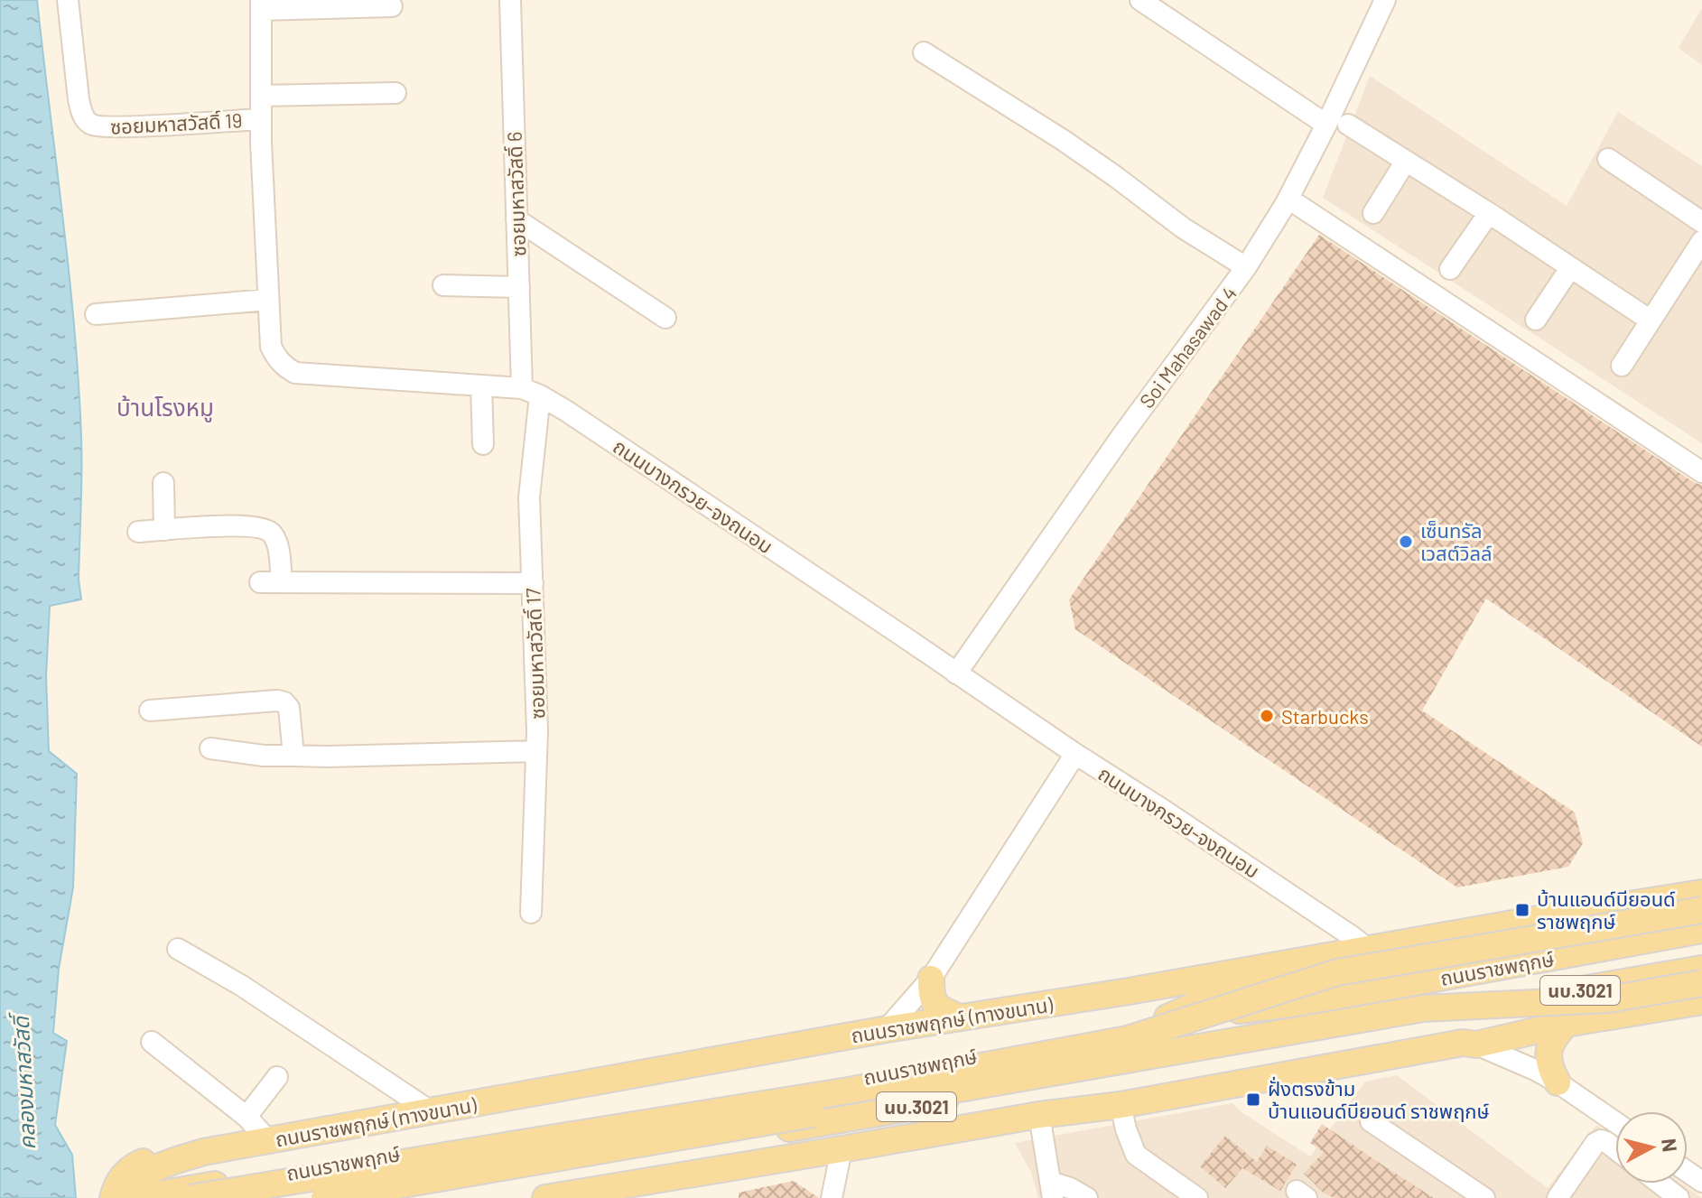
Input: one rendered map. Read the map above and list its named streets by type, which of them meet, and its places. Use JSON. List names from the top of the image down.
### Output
{
  "streets": {
    "main road": ["ถนนราชพฤกษ์", "นบ.3021", "ถนนราชพฤกษ์ (ทางขนาน)"],
    "street": [
      "ซอยมหาสวัสดิ์ 19",
      "ซอยมหาสวัสดิ์ 6",
      "Soi Mahasawad 4",
      "ถนนบางกรวย-จงถนอม",
      "ซอยมหาสวัสดิ์ 17"
    ]
  },
  "crossings": [
    ["ซอยมหาสวัสดิ์ 19", "ถนนบางกรวย-จงถนอม"],
    ["ซอยมหาสวัสดิ์ 6", "ถนนบางกรวย-จงถนอม"],
    ["ซอยมหาสวัสดิ์ 6", "ซอยมหาสวัสดิ์ 17"],
    ["Soi Mahasawad 4", "ถนนบางกรวย-จงถนอม"],
    ["ถนนบางกรวย-จงถนอม", "ซอยมหาสวัสดิ์ 17"],
    ["ถนนบางกรวย-จงถนอม", "ถนนราชพฤกษ์ (ทางขนาน)"],
    ["ถนนราชพฤกษ์", "ถนนราชพฤกษ์ (ทางขนาน)"]
  ],
  "districts": ["บ้านโรงหมู"],
  "water": ["คลองมหาสวัสดิ์"],
  "places": {
    "other": ["เซ็นทรัล เวสต์วิลล์", "Starbucks"],
    "transit": ["บ้านแอนด์บียอนด์ ราชพฤกษ์", "ฝั่งตรงข้าม บ้านแอนด์บียอนด์ ราชพฤกษ์"]
  },
  "north": "right"
}
